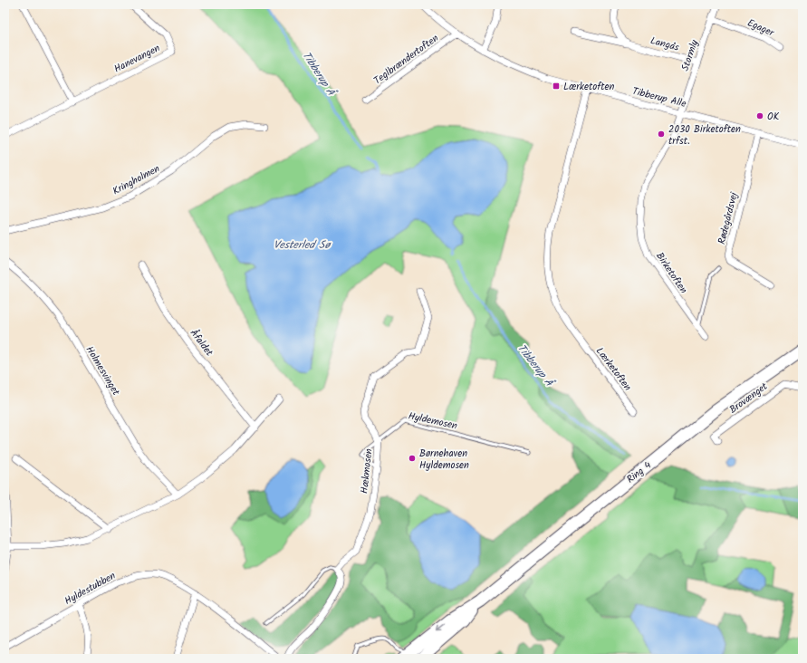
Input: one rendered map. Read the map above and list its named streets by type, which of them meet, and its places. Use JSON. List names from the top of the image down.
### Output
{
  "streets": {
    "main road": ["Ring 4"],
    "street": [
      "Egager",
      "Langås",
      "Stormly",
      "Hanevangen",
      "Teglbrændertoften",
      "Tibberup Alle",
      "Kringholmen",
      "Rødegårdsvej",
      "Birketoften",
      "Åfaldet",
      "Lærketoften",
      "Holmesvinget",
      "Brovænget",
      "Hækmosen",
      "Hyldestubben"
    ],
    "lane": ["Hyldemosen"]
  },
  "crossings": [
    ["Egager", "Stormly"],
    ["Langås", "Stormly"],
    ["Stormly", "Tibberup Alle"],
    ["Stormly", "Birketoften"],
    ["Teglbrændertoften", "Tibberup Alle"],
    ["Tibberup Alle", "Rødegårdsvej"],
    ["Tibberup Alle", "Birketoften"],
    ["Tibberup Alle", "Lærketoften"],
    ["Hyldemosen", "Hækmosen"]
  ],
  "water": ["Tibberup Å", "Vesterled Sø"],
  "places": {
    "transit": ["Lærketoften"],
    "other": ["OK", "2030 Birketoften trfst.", "Børnehaven Hyldemosen"]
  }
}
